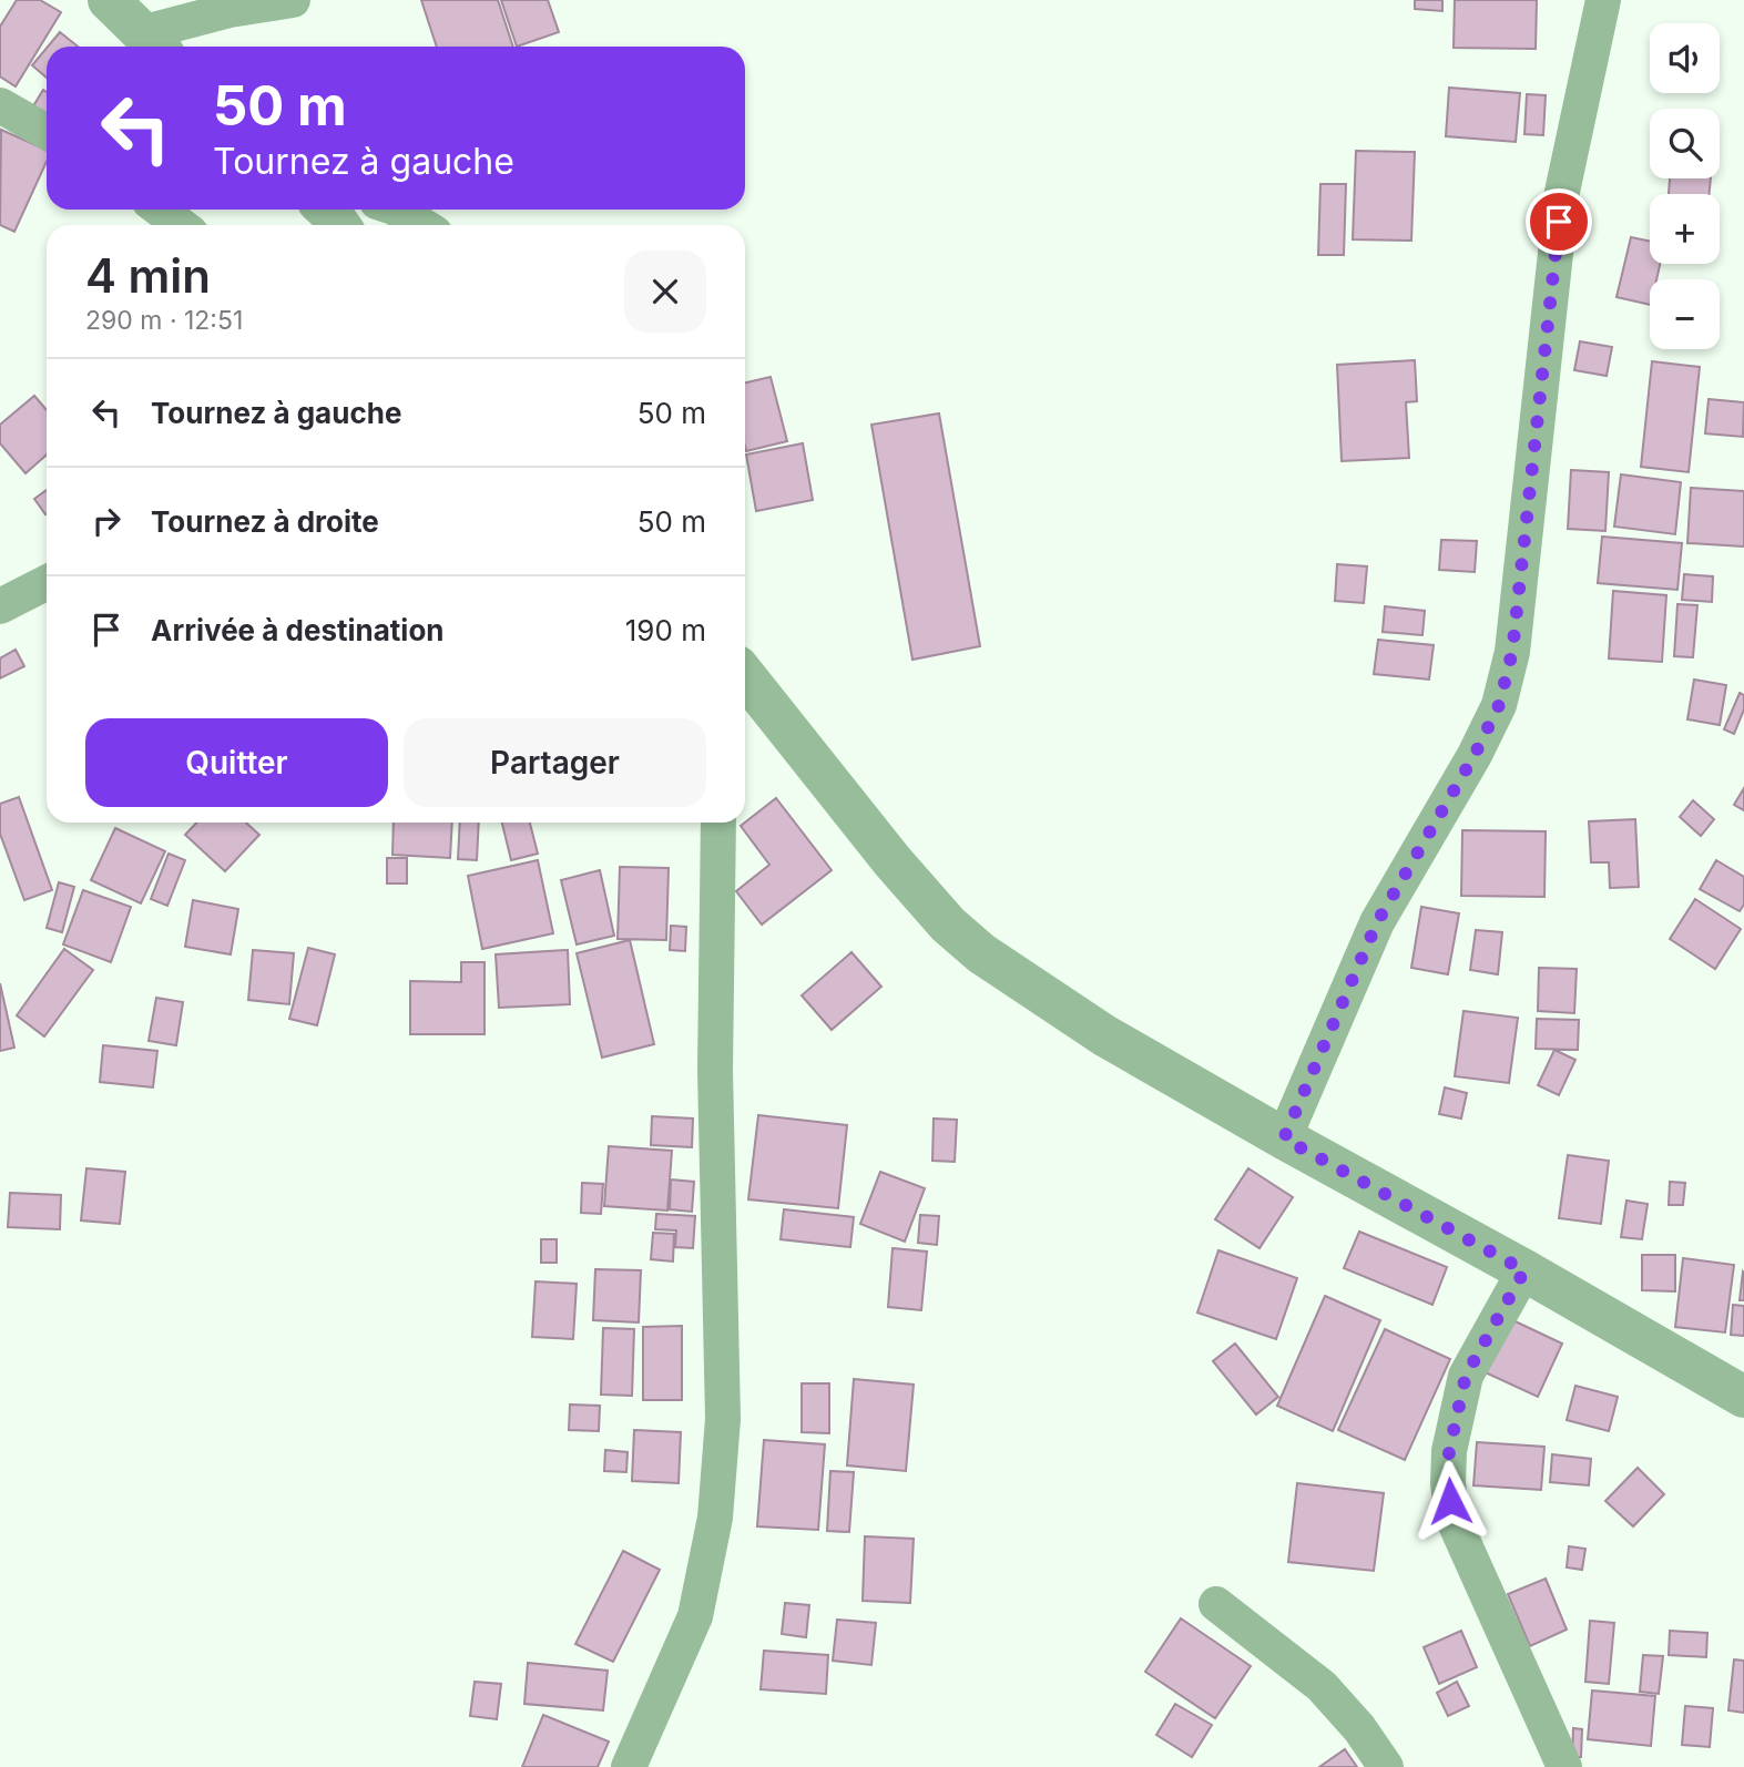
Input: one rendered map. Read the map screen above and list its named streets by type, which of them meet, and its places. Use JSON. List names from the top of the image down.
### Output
{
  "page": {
    "map_buttons": ["+", "−"],
    "turn": ["50 m", "Tournez à gauche"],
    "heading": ["4 min", "290 m · 12:51"],
    "list": [
      {
        "name": "Tournez à gauche",
        "value": "50 m"
      },
      {
        "name": "Tournez à droite",
        "value": "50 m"
      },
      {
        "name": "Arrivée à destination",
        "value": "190 m"
      }
    ],
    "buttons": ["Quitter", "Partager"]
  }
}
